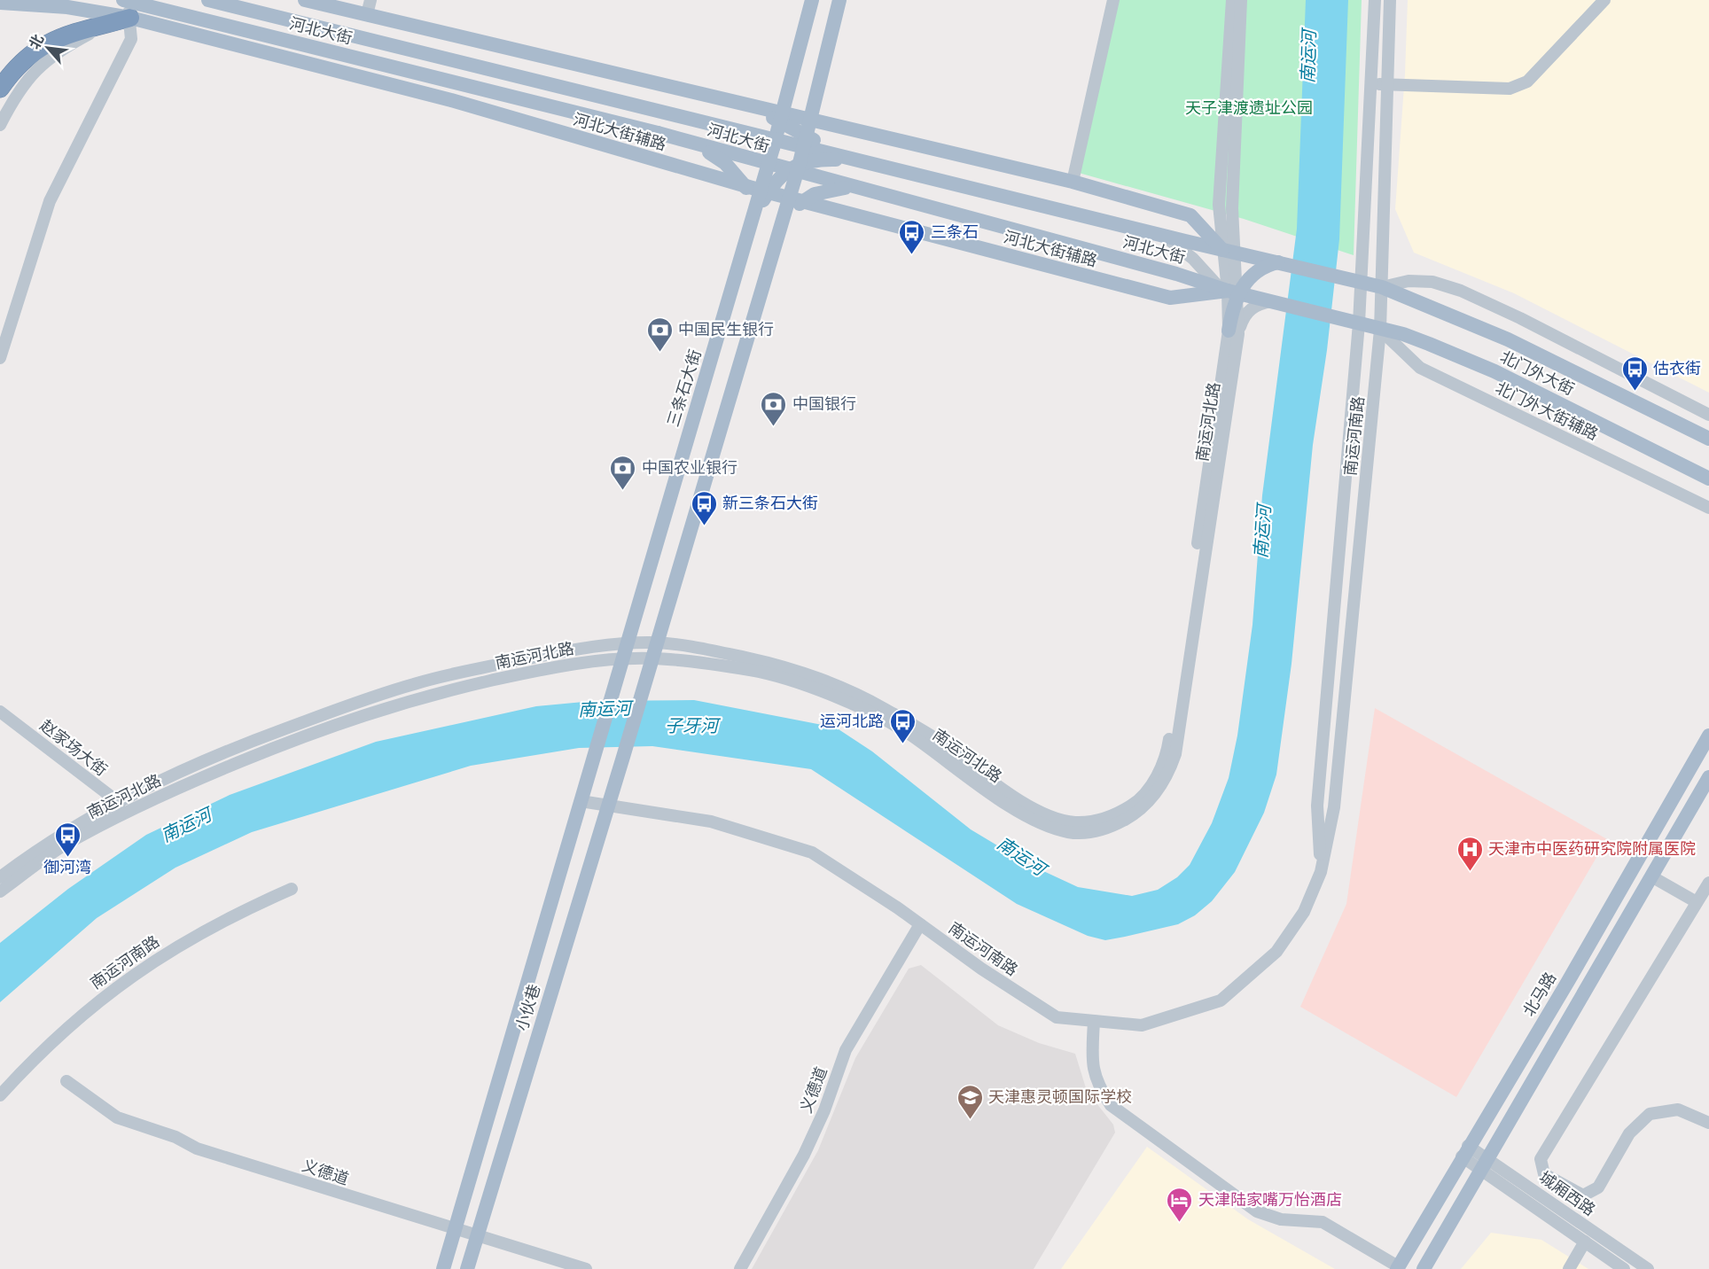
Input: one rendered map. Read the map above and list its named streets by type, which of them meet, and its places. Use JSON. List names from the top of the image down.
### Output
{
  "streets": {
    "main road": [
      "河北大街",
      "河北大街辅路",
      "北门外大街",
      "三条石大街",
      "北马路",
      "小伙巷"
    ],
    "street": [
      "北门外大街辅路",
      "南运河北路",
      "南运河南路",
      "赵家场大街",
      "义德道",
      "城厢西路"
    ]
  },
  "crossings": [
    ["河北大街", "河北大街辅路"],
    ["河北大街", "北门外大街"],
    ["河北大街", "三条石大街"],
    ["河北大街", "南运河南路"],
    ["河北大街辅路", "三条石大街"],
    ["北门外大街", "北门外大街辅路"],
    ["北门外大街", "南运河南路"],
    ["三条石大街", "南运河北路"],
    ["三条石大街", "小伙巷"],
    ["北门外大街辅路", "南运河南路"],
    ["南运河北路", "赵家场大街"],
    ["南运河北路", "小伙巷"],
    ["南运河南路", "小伙巷"],
    ["南运河南路", "义德道"],
    ["北马路", "城厢西路"],
    ["小伙巷", "义德道"]
  ],
  "water": ["南运河", "子牙河"],
  "parks": ["天子津渡遗址公园"],
  "places": {
    "bus stop": [
      "三条石",
      "估衣街",
      "新三条石大街",
      "运河北路",
      "御河湾"
    ],
    "bank": ["中国民生银行", "中国银行", "中国农业银行"],
    "hospital": ["天津市中医药研究院附属医院"],
    "school or university": ["天津惠灵顿国际学校"],
    "hotel": ["天津陆家嘴万怡酒店"]
  },
  "north": "top left"
}
